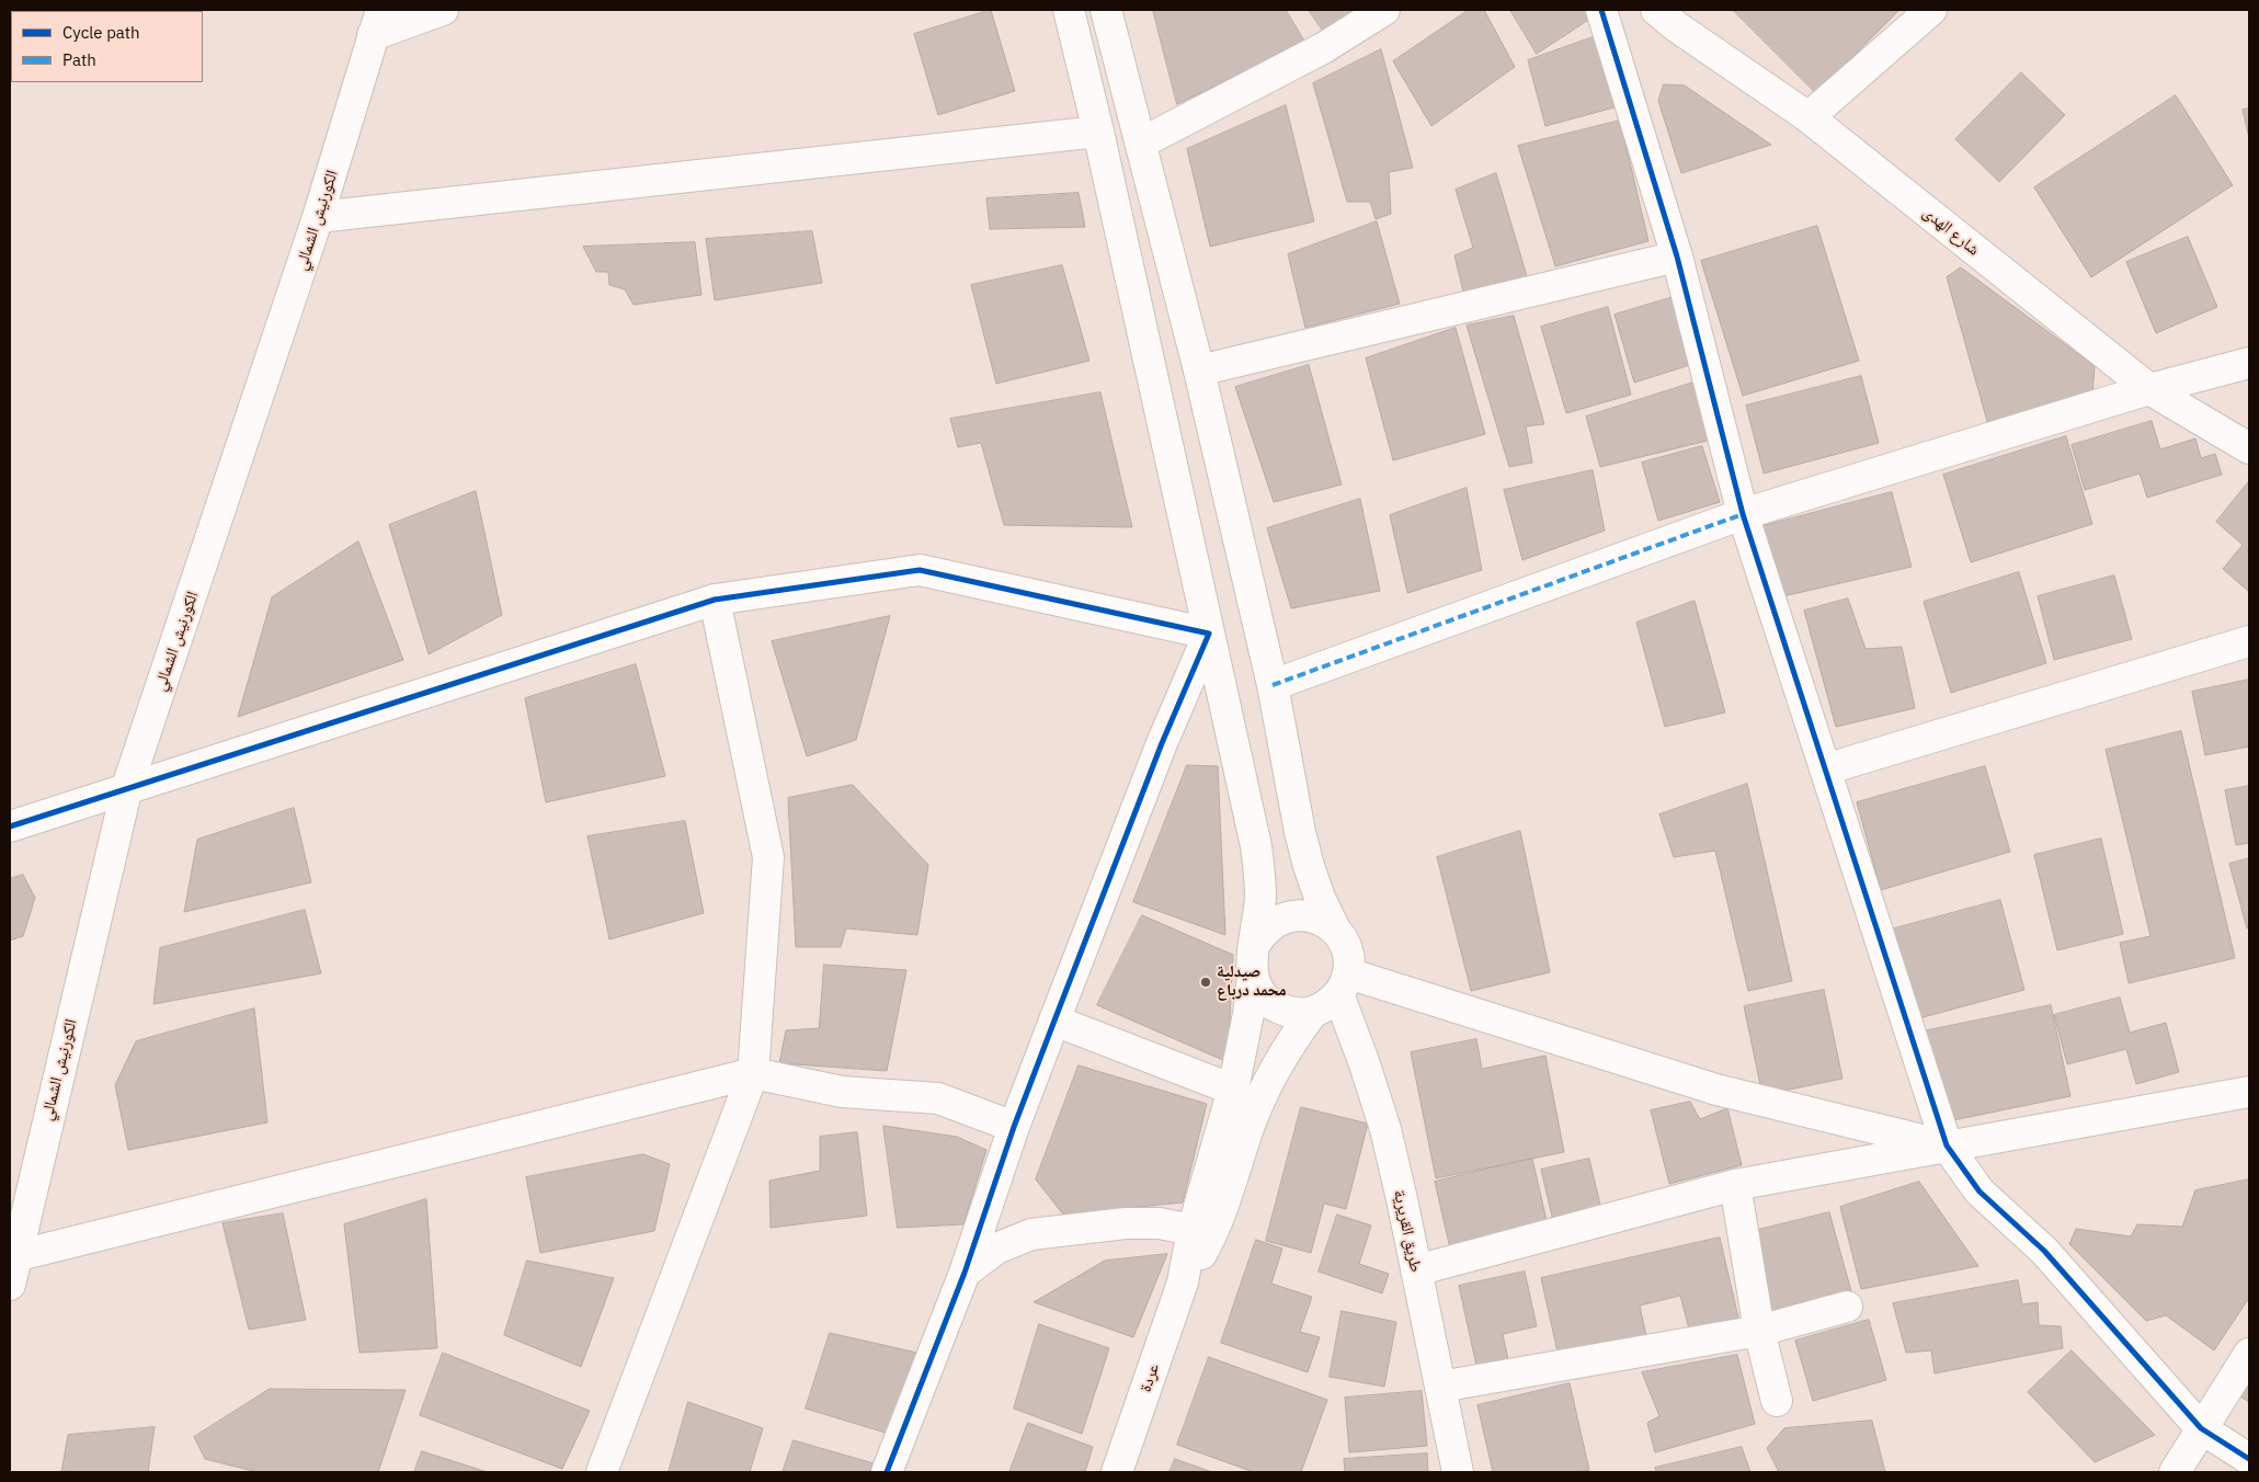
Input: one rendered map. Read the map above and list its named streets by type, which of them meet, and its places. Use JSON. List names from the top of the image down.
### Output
{
  "streets": {
    "street": [
      "الكورنيش الشمالي",
      "شارع الهدى",
      "طريق القريرية",
      "عردة"
    ]
  },
  "places": ["صيدلية محمد درباع"],
  "legend": ["Cycle path", "Path"]
}
